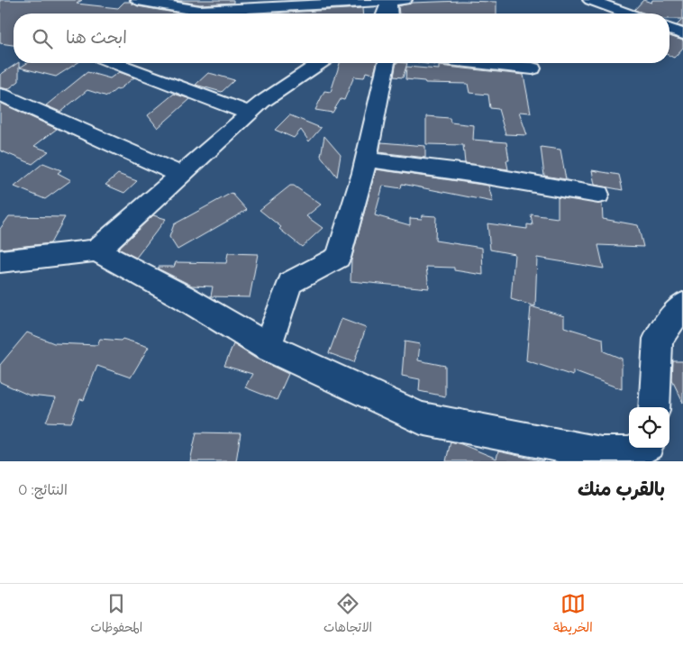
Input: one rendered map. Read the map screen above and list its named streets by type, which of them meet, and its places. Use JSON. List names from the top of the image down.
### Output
{
  "page": {
    "search": "ابحث هنا",
    "heading": ["بالقرب منك", "النتائج: 0"],
    "nav": ["الخريطة", "الاتجاهات", "المحفوظات"]
  }
}
